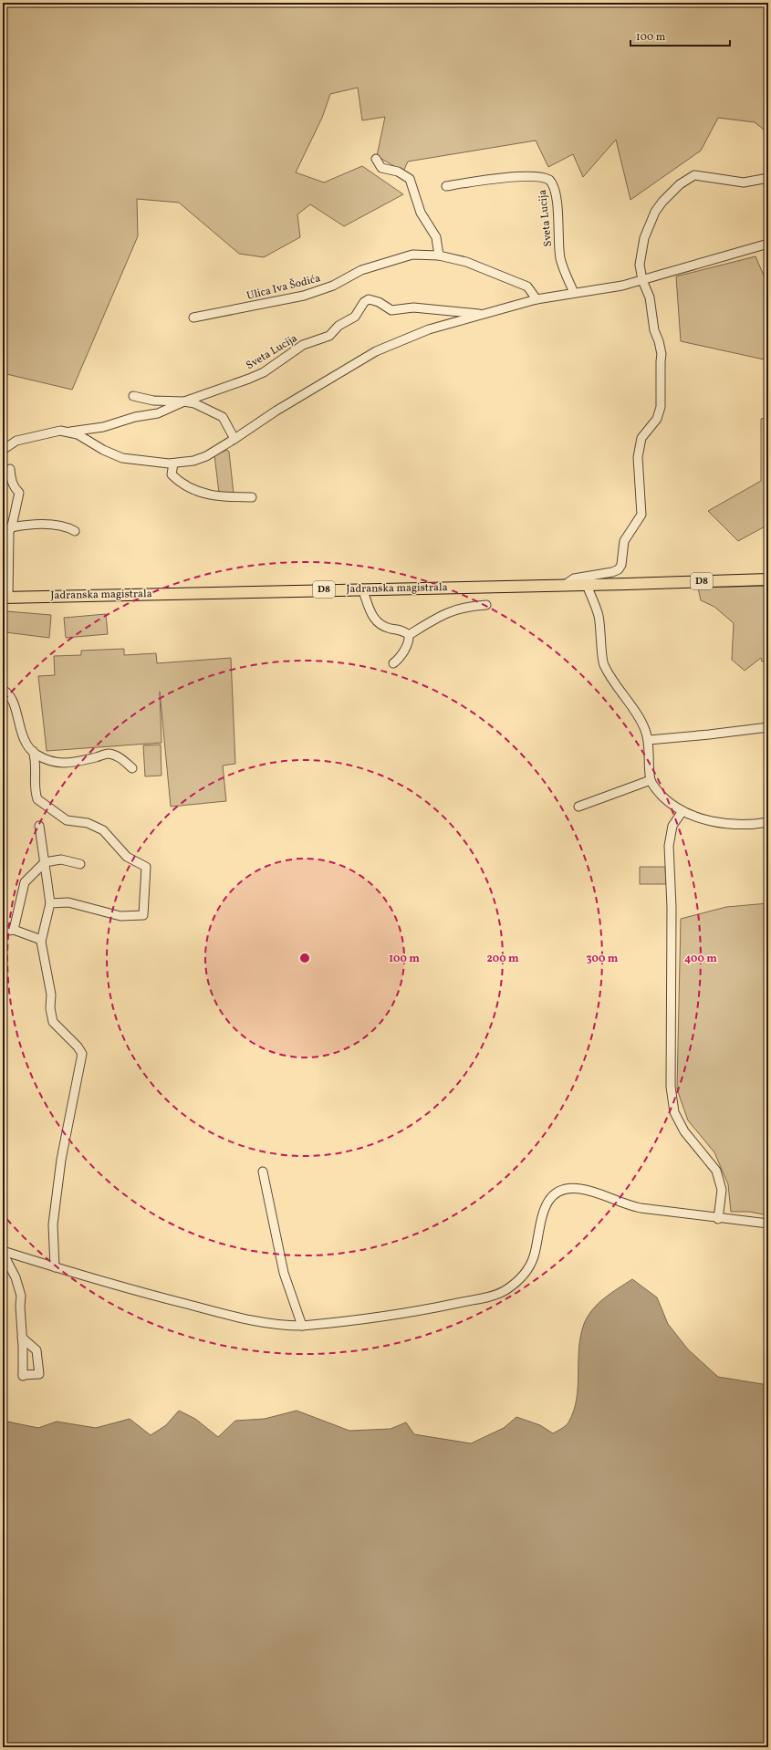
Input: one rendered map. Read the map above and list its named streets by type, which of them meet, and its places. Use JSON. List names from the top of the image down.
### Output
{
  "streets": {
    "main road": ["D8", "Jadranska magistrala"],
    "street": ["Sveta Lucija", "Ulica Iva Šodića"]
  },
  "crossings": [
    ["Sveta Lucija", "Ulica Iva Šodića"]
  ],
  "scale_bar": "100 m",
  "rings": [
    "100 m",
    "200 m",
    "300 m",
    "400 m"
  ]
}
